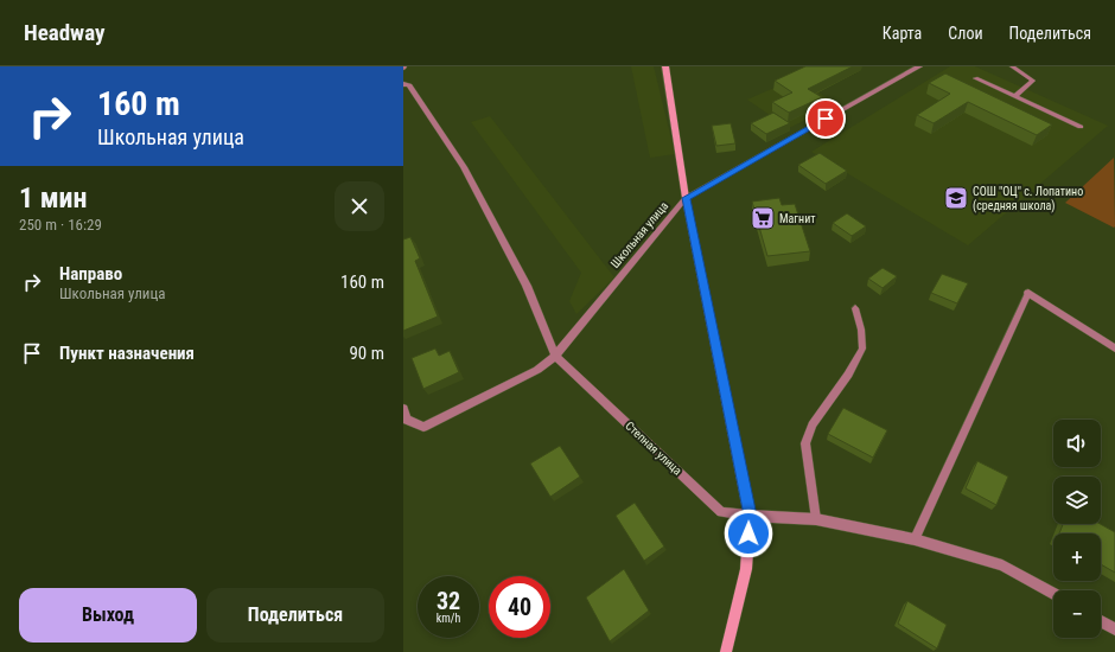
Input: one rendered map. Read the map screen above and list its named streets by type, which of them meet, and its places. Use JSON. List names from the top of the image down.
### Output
{
  "streets": {
    "street": ["Школьная улица", "Степная улица"]
  },
  "crossings": [
    ["Школьная улица", "Степная улица"]
  ],
  "places": {
    "school or university": ["СОШ \"ОЦ\" с. Лопатино (средняя школа)"],
    "supermarket": ["Магнит"]
  },
  "page": {
    "header": "Headway",
    "nav": ["Карта", "Слои", "Поделиться"],
    "turn": ["160 m", "Школьная улица"],
    "heading": ["1 мин", "250 m · 16:29"],
    "list": [
      {
        "name": "Направо",
        "note": "Школьная улица",
        "value": "160 m"
      },
      {
        "name": "Пункт назначения",
        "value": "90 m"
      }
    ],
    "map_buttons": ["+", "−"],
    "speed": "32 km/h",
    "limit": "40",
    "buttons": ["Выход", "Поделиться"]
  }
}
